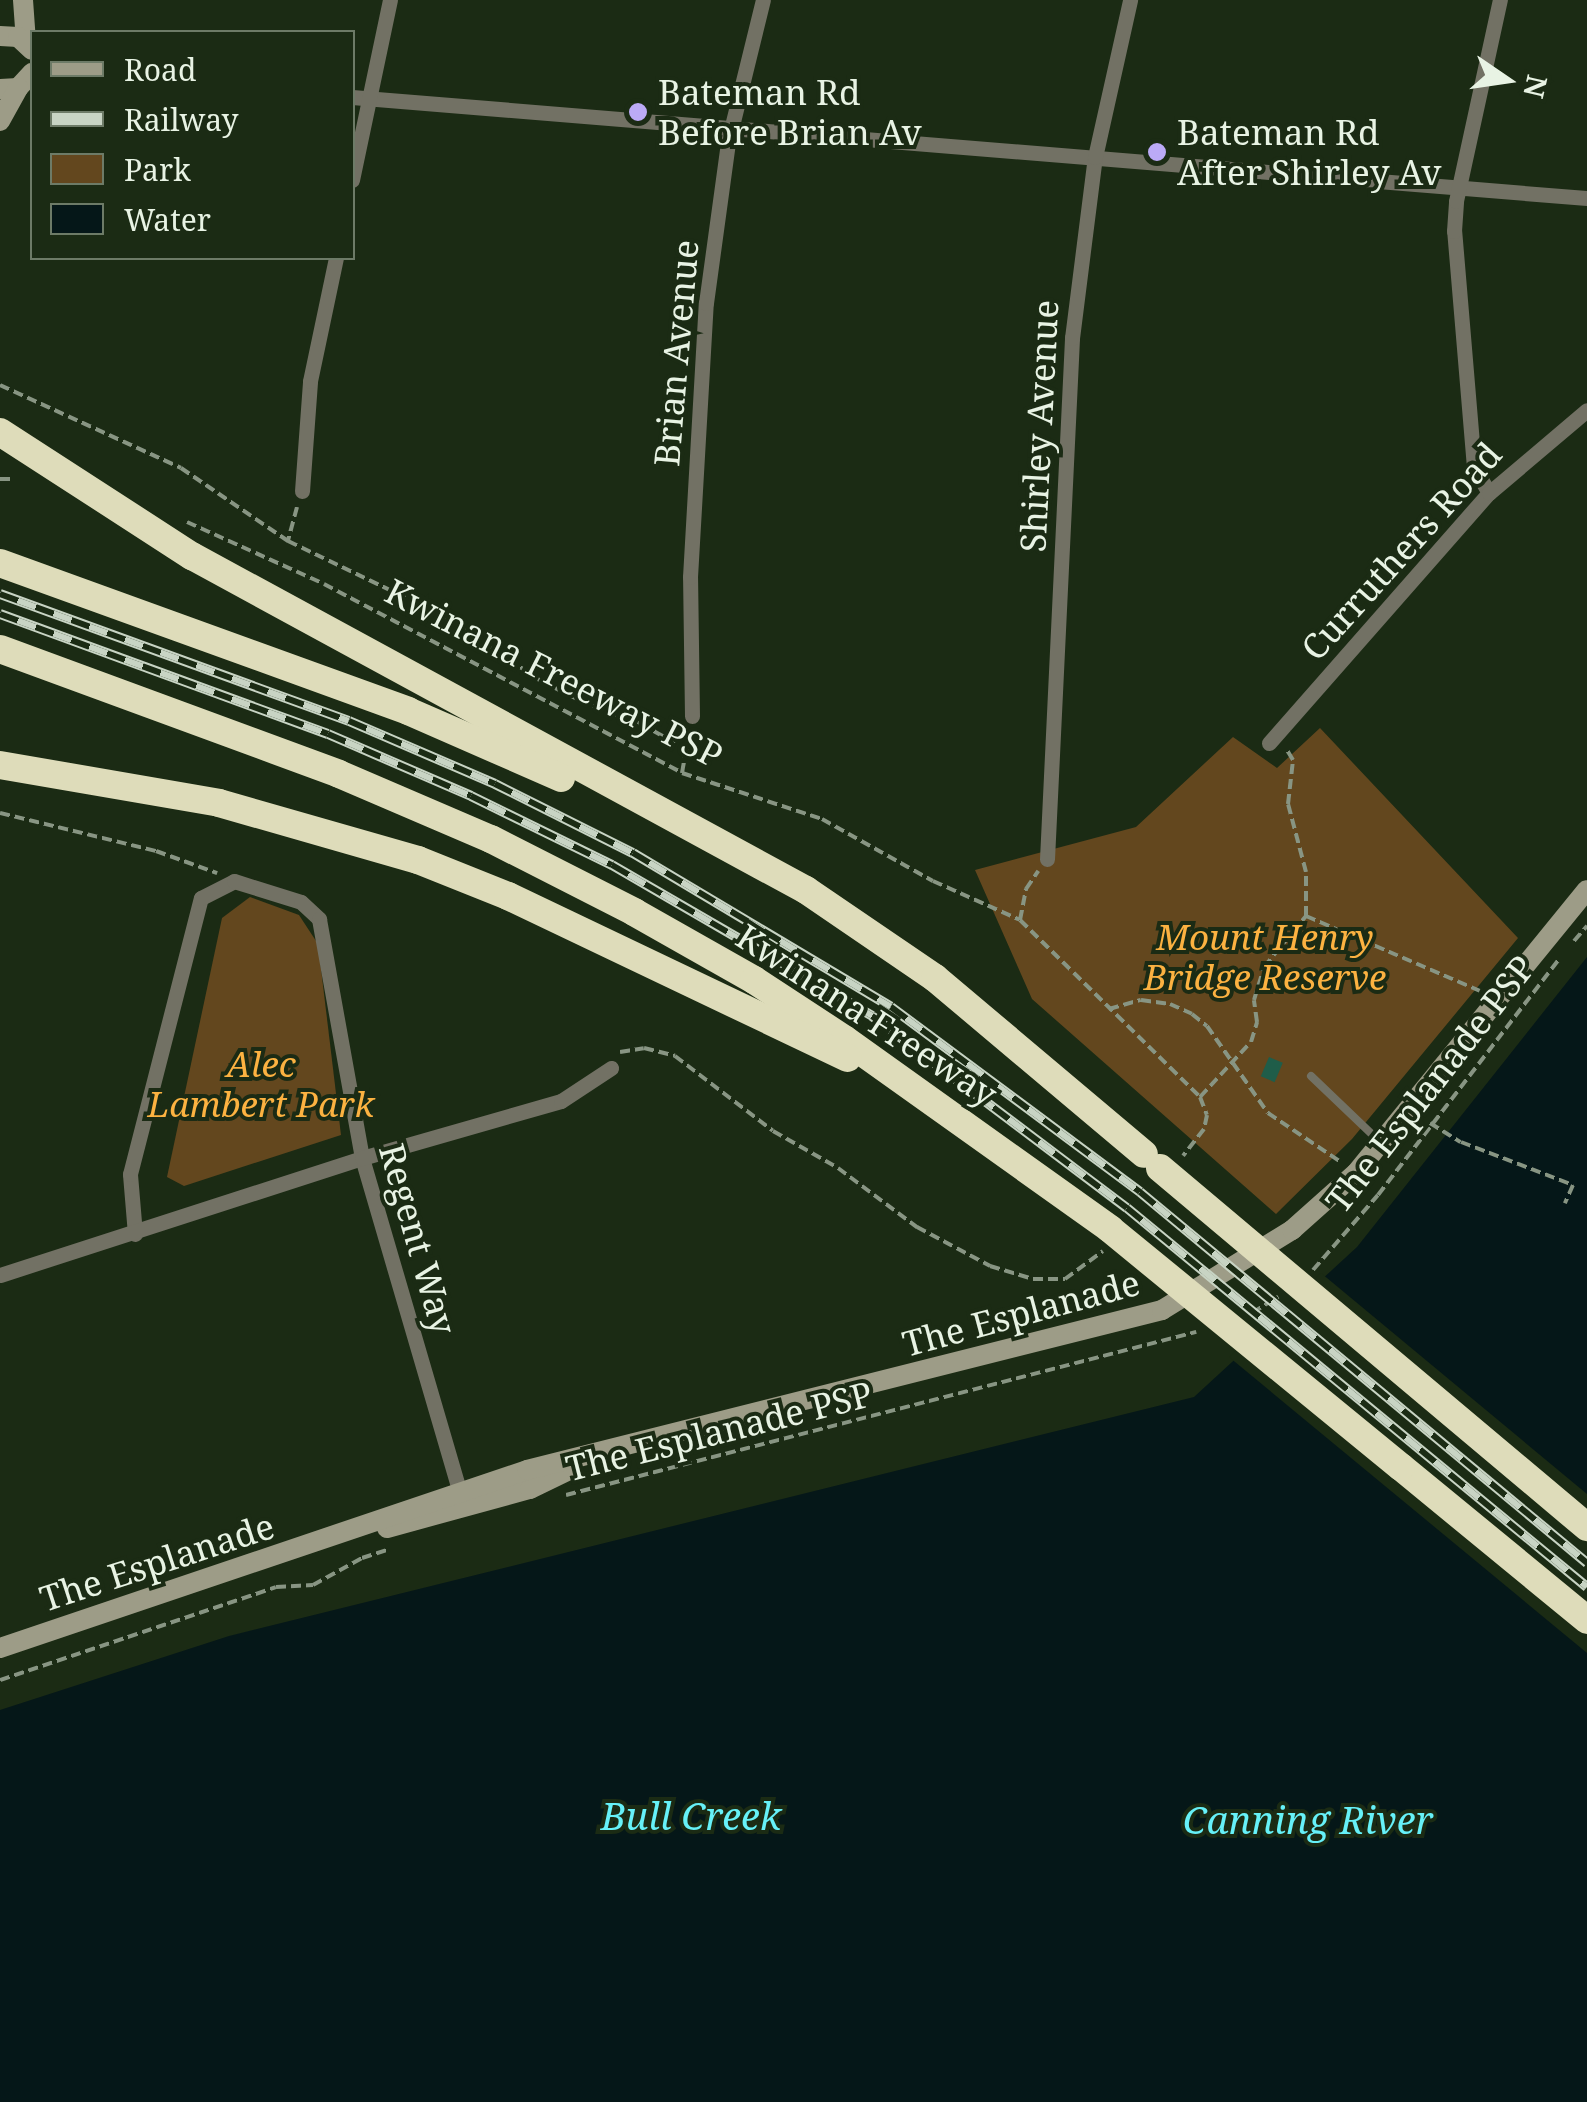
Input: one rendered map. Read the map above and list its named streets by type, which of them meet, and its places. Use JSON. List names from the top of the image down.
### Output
{
  "streets": {
    "highway": ["Kwinana Freeway"],
    "street": [
      "Brian Avenue",
      "Shirley Avenue",
      "Curruthers Road",
      "Regent Way",
      "The Esplanade"
    ],
    "path": ["Kwinana Freeway PSP", "The Esplanade PSP"]
  },
  "crossings": [
    ["Regent Way", "The Esplanade"]
  ],
  "water": ["Bull Creek", "Canning River"],
  "parks": ["Mount Henry Bridge Reserve", "Alec Lambert Park"],
  "places": ["Bateman Rd Before Brian Av", "Bateman Rd After Shirley Av"],
  "legend": [
    "Road",
    "Railway",
    "Park",
    "Water"
  ],
  "north": "right"
}
